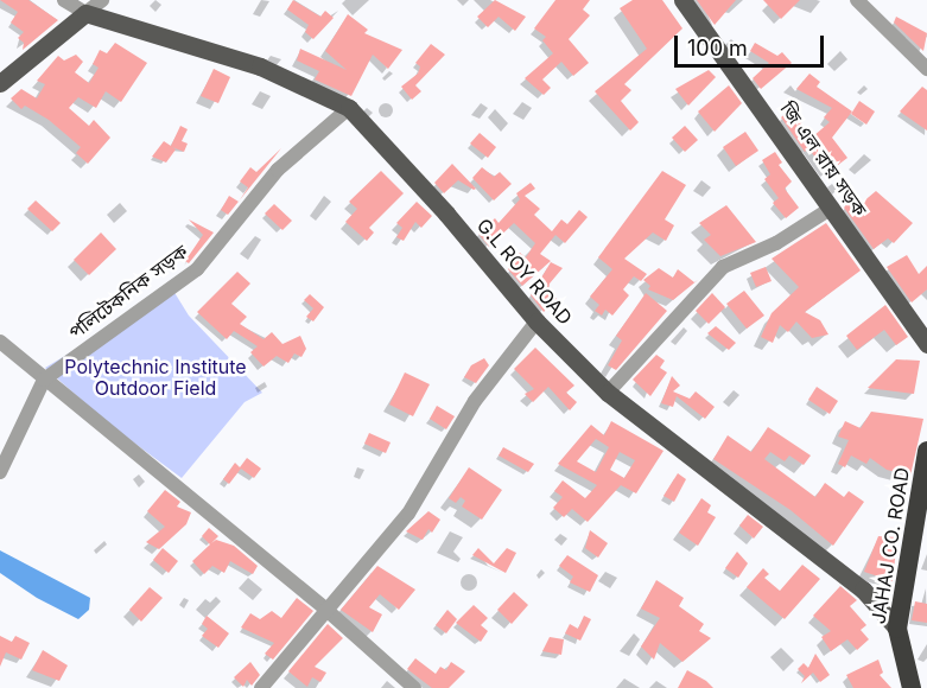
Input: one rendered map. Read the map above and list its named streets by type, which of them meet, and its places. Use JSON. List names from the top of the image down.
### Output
{
  "streets": {
    "highway": ["JAHAJ CO. ROAD"],
    "main road": ["জি এল রায় সড়ক", "G.L ROY ROAD"],
    "street": ["পলিটেকনিক সড়ক"]
  },
  "crossings": [
    ["G.L ROY ROAD", "পলিটেকনিক সড়ক"],
    ["G.L ROY ROAD", "JAHAJ CO. ROAD"]
  ],
  "parks": ["Polytechnic Institute Outdoor Field"],
  "scale_bar": "100 m"
}
